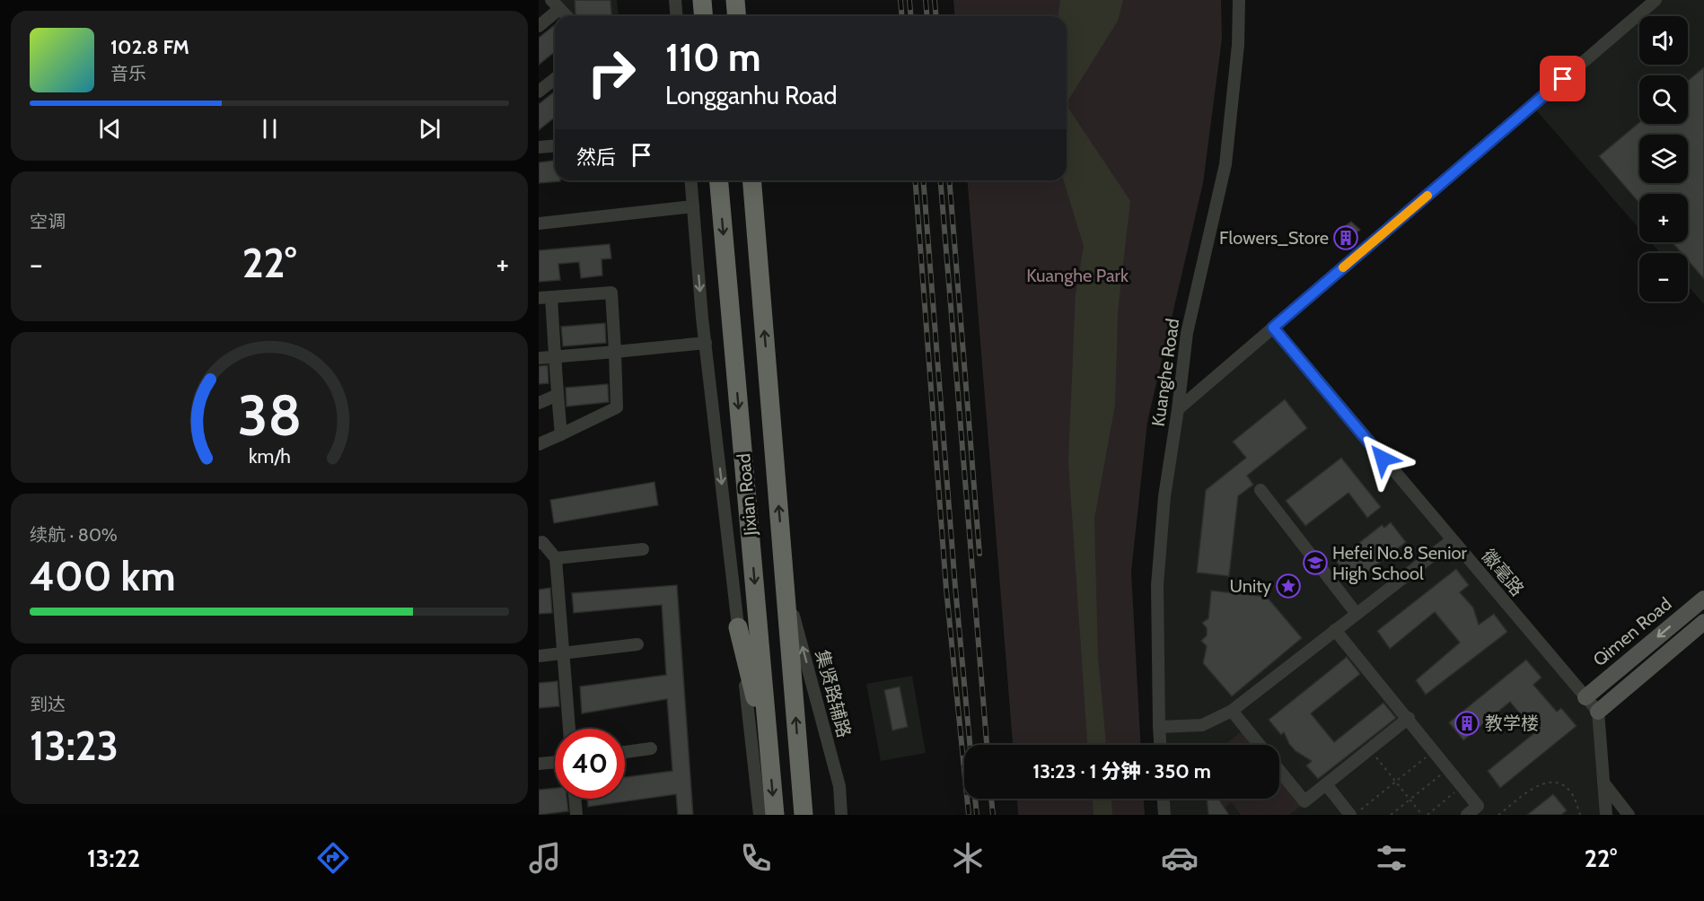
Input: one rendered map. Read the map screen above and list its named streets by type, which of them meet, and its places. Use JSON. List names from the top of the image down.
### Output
{
  "streets": {
    "highway": ["Jixian Road"],
    "main road": ["Qimen Road"],
    "street": ["Kuanghe Road", "徽毫路", "集贤路辅路"]
  },
  "crossings": [
    ["Jixian Road", "集贤路辅路"],
    ["徽毫路", "Qimen Road"]
  ],
  "parks": ["Kuanghe Park"],
  "places": {
    "building": ["Flowers_Store", "教学楼"],
    "school or university": ["Hefei No.8 Senior High School"],
    "place": ["Unity"]
  },
  "page": {
    "map_buttons": ["+", "−"],
    "turn": ["110 m", "Longganhu Road"],
    "song": ["102.8 FM", "音乐"],
    "then": "然后",
    "tile": [
      "空调",
      ["续航 · 80%", "400 km"],
      ["到达", "13:23"]
    ],
    "heat": ["−", "22°", "+"],
    "limit": "40",
    "trip": "13:23 · 1 分钟 · 350 m",
    "tabs": ["13:22", "22°"],
    "gauge": ["38", "km/h"]
  }
}
